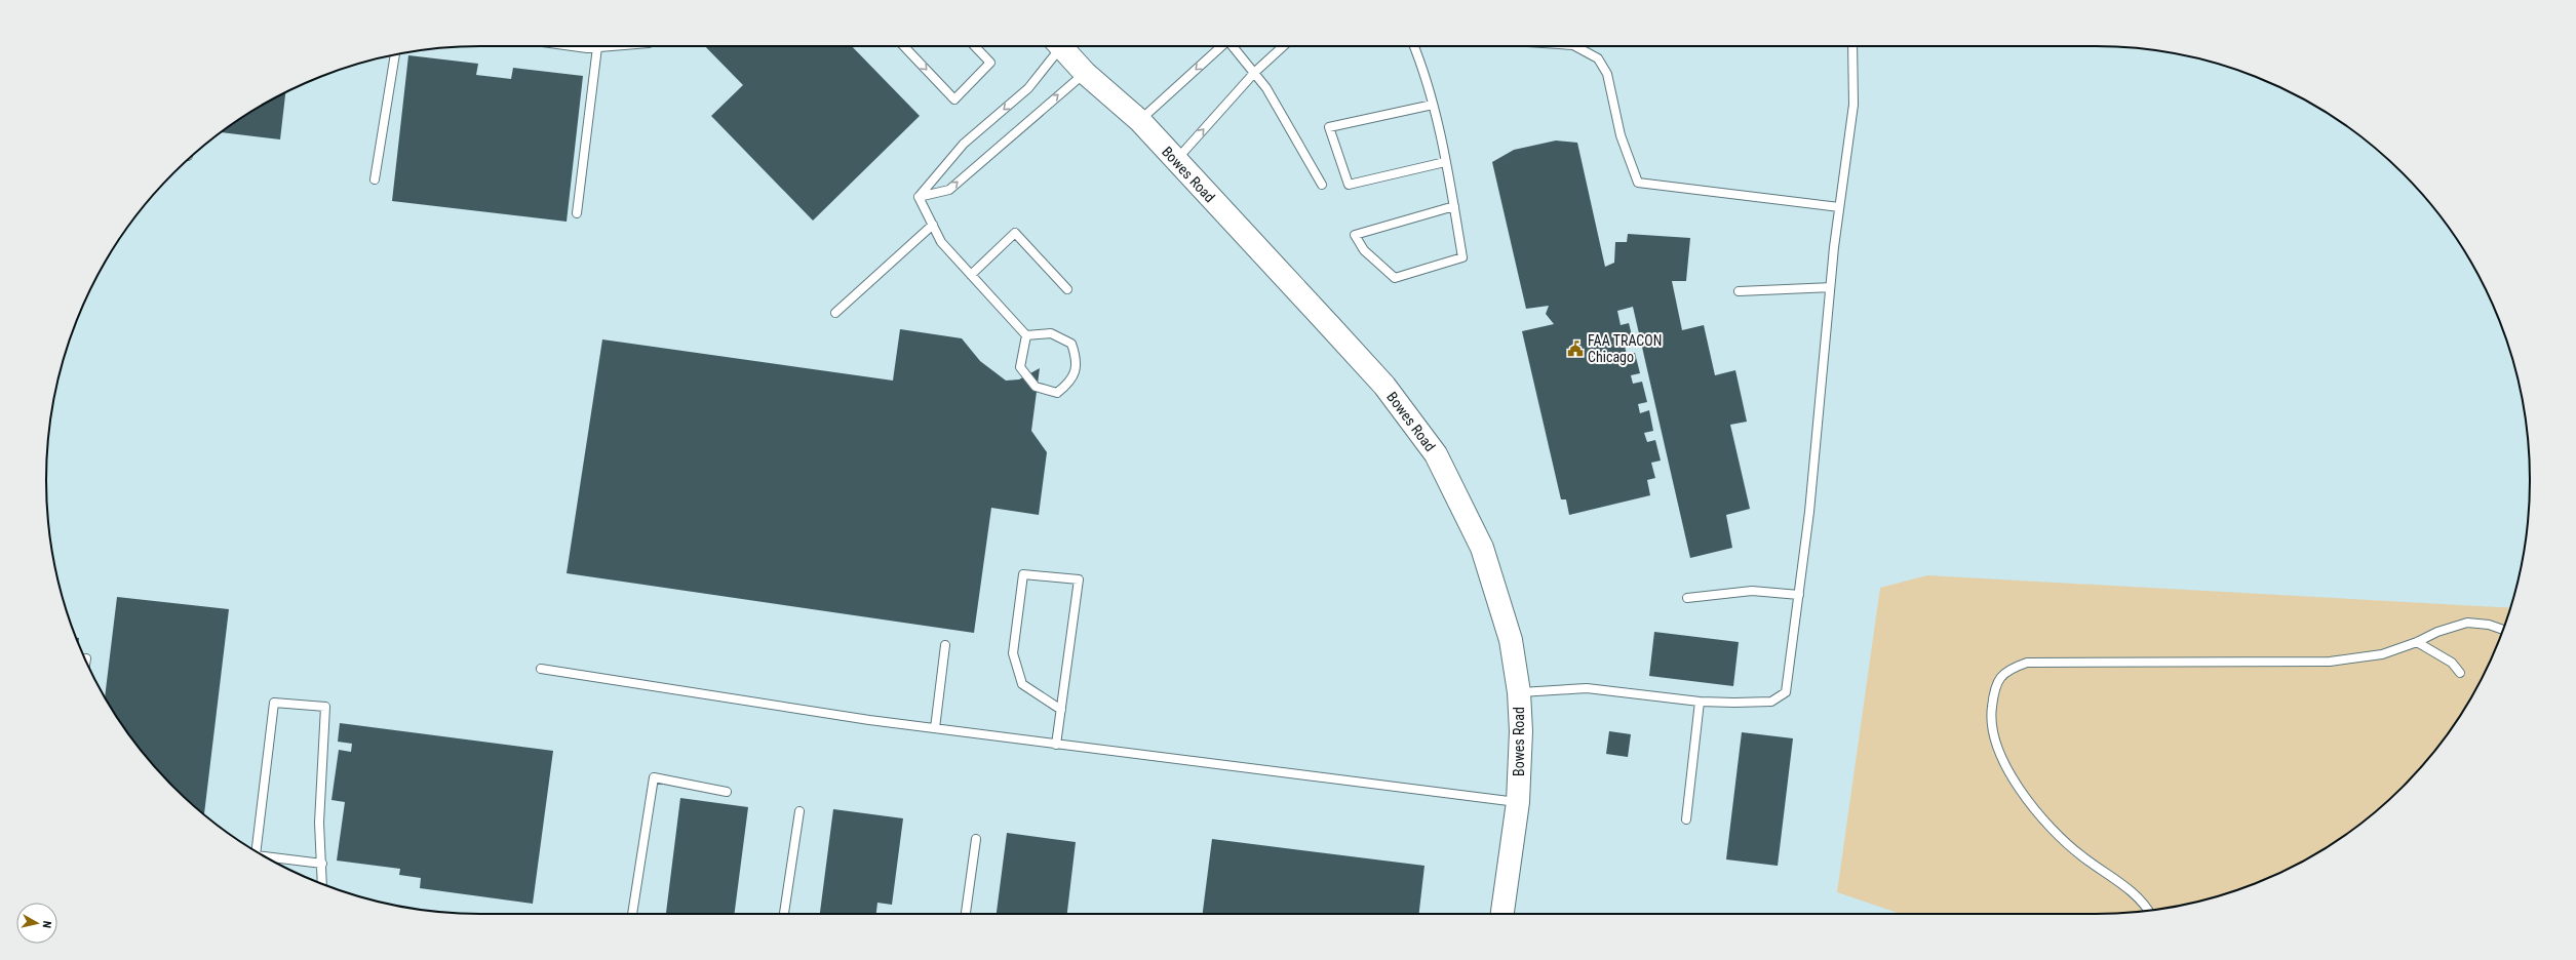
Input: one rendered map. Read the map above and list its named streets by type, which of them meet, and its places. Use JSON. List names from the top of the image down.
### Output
{
  "streets": {
    "main road": ["Bowes Road"]
  },
  "places": {
    "public building": ["FAA TRACON Chicago"]
  },
  "north": "right"
}
